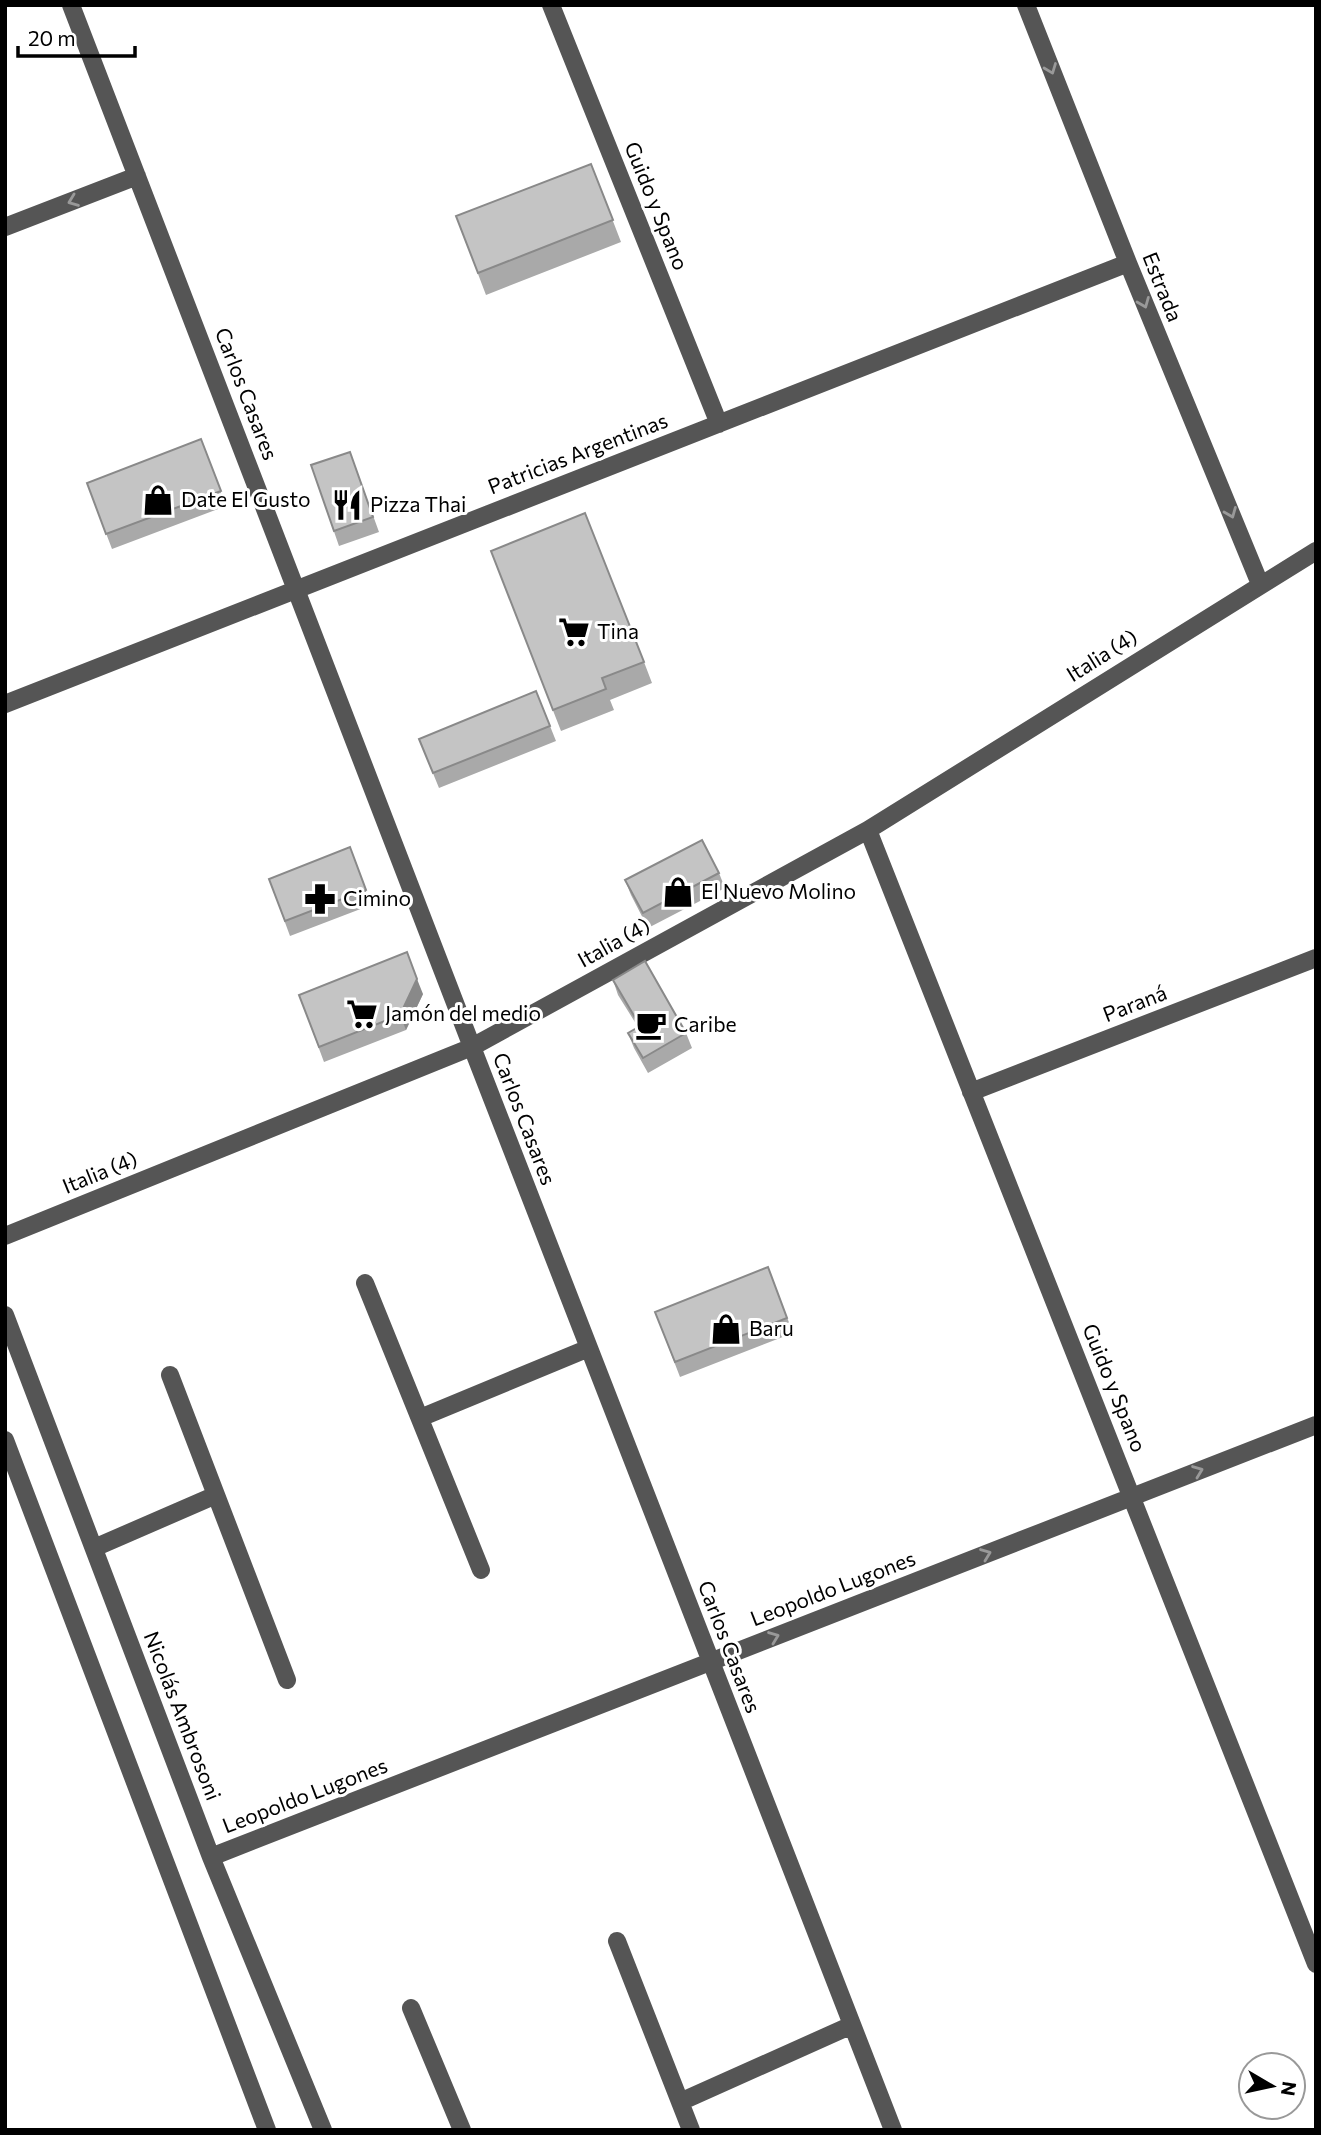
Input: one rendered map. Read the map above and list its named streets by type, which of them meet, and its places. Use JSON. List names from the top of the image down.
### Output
{
  "streets": {
    "street": [
      "Guido y Spano",
      "Estrada",
      "Carlos Casares",
      "Patricias Argentinas",
      "Italia (4)",
      "Paraná",
      "Leopoldo Lugones",
      "Nicolás Ambrosoni"
    ]
  },
  "crossings": [
    ["Guido y Spano", "Patricias Argentinas"],
    ["Guido y Spano", "Italia (4)"],
    ["Guido y Spano", "Paraná"],
    ["Guido y Spano", "Leopoldo Lugones"],
    ["Estrada", "Patricias Argentinas"],
    ["Estrada", "Italia (4)"],
    ["Carlos Casares", "Patricias Argentinas"],
    ["Carlos Casares", "Italia (4)"],
    ["Carlos Casares", "Leopoldo Lugones"],
    ["Leopoldo Lugones", "Nicolás Ambrosoni"]
  ],
  "one_way": ["Estrada", "Leopoldo Lugones"],
  "places": {
    "shop": ["Date El Gusto", "El Nuevo Molino", "Baru"],
    "restaurant": ["Pizza Thai"],
    "supermarket": ["Tina", "Jamón del medio"],
    "pharmacy": ["Cimino"],
    "cafe": ["Caribe"]
  },
  "scale_bar": "20 m",
  "north": "right"
}
